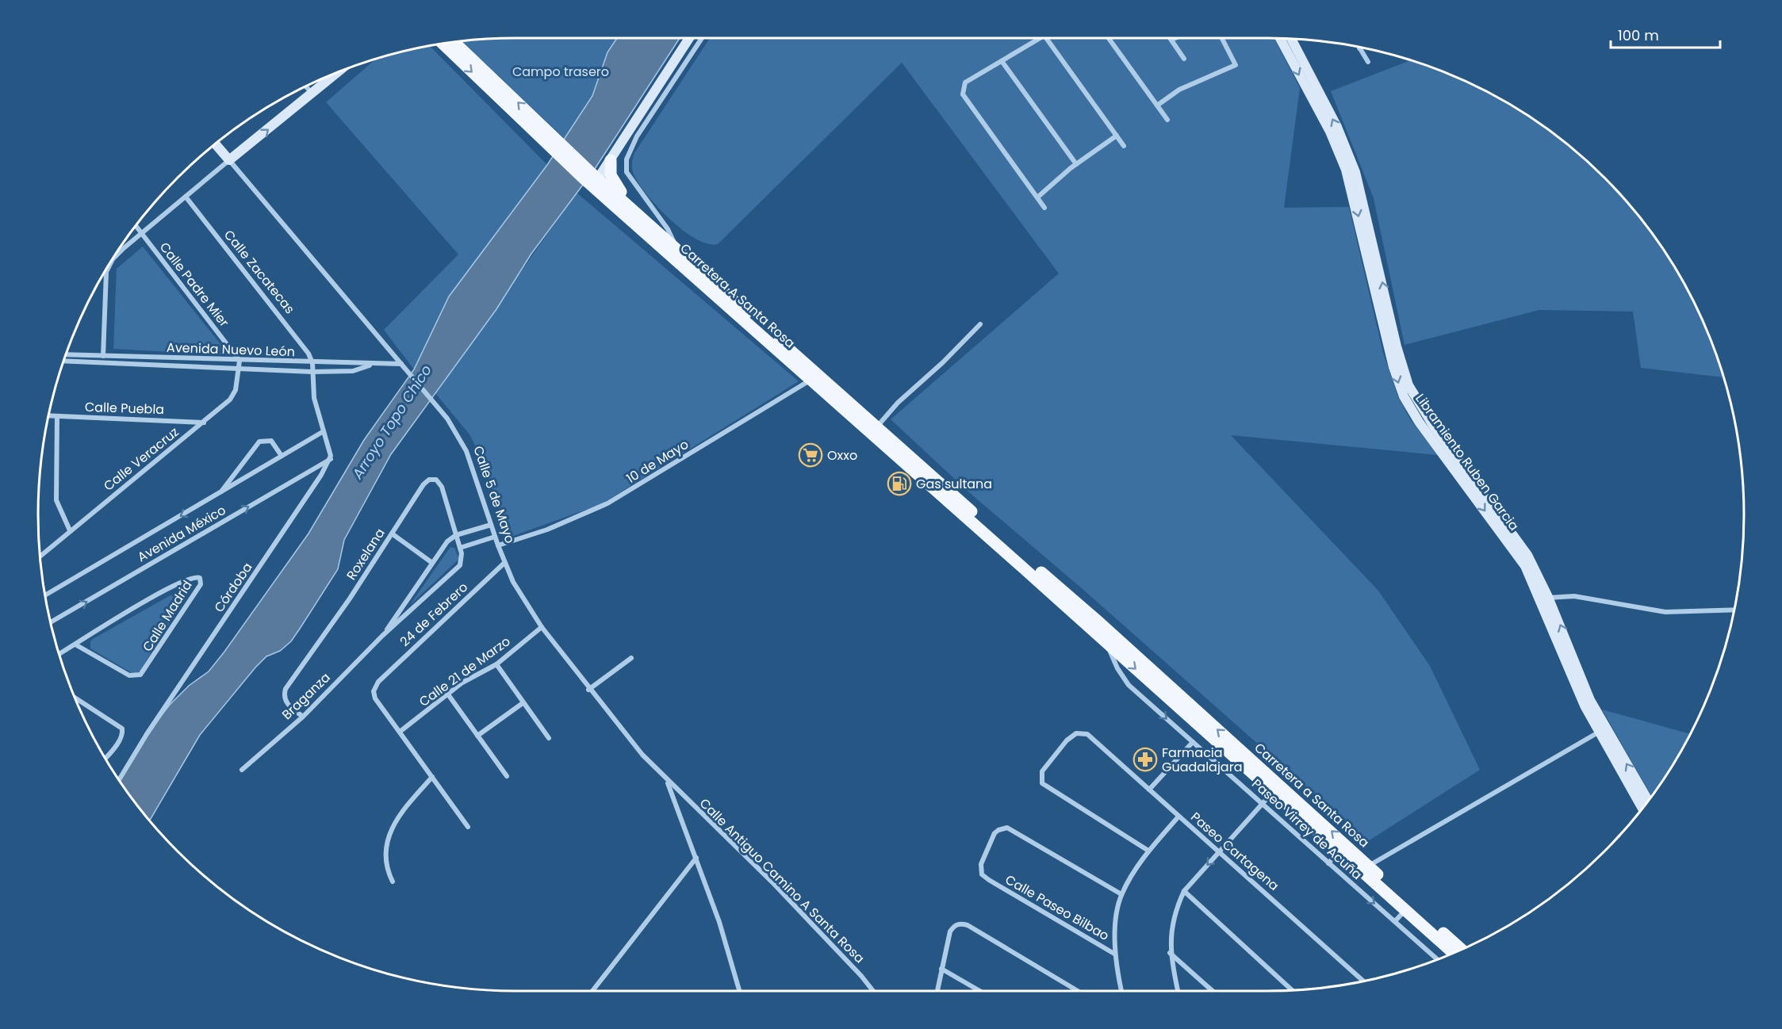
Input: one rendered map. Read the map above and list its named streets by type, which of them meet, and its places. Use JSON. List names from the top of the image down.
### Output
{
  "streets": {
    "main road": ["Carretera A Santa Rosa", "Carretera a Santa Rosa"],
    "street": [
      "Calle Zacatecas",
      "Calle Padre Mier",
      "Avenida Nuevo León",
      "Calle Puebla",
      "Calle Veracruz",
      "10 de Mayo",
      "Libramiento Ruben Garcia",
      "Calle 5 de Mayo",
      "Avenida México",
      "Roxelana",
      "Córdoba",
      "24 de Febrero",
      "Calle Madrid",
      "Calle 21 de Marzo",
      "Braganza",
      "Paseo Virrey de Acuña",
      "Paseo Cartagena",
      "Calle Antiguo Camino A Santa Rosa",
      "Calle Paseo Bilbao"
    ]
  },
  "crossings": [
    ["Calle Zacatecas", "Avenida Nuevo León"],
    ["Calle Padre Mier", "Avenida Nuevo León"],
    ["Calle Padre Mier", "Calle Veracruz"],
    ["Carretera A Santa Rosa", "10 de Mayo"],
    ["Carretera A Santa Rosa", "Carretera a Santa Rosa"],
    ["Avenida Nuevo León", "Calle Veracruz"],
    ["Avenida Nuevo León", "Calle 5 de Mayo"],
    ["Calle Puebla", "Calle Veracruz"],
    ["10 de Mayo", "Calle 5 de Mayo"],
    ["Calle 5 de Mayo", "24 de Febrero"],
    ["Calle 5 de Mayo", "Calle 21 de Marzo"],
    ["Calle 5 de Mayo", "Calle Antiguo Camino A Santa Rosa"],
    ["Avenida México", "Córdoba"],
    ["Roxelana", "Braganza"],
    ["24 de Febrero", "Calle 21 de Marzo"],
    ["Carretera a Santa Rosa", "Paseo Virrey de Acuña"]
  ],
  "one_way": ["Paseo Virrey de Acuña"],
  "water": ["Arroyo Topo Chico"],
  "parks": ["Campo trasero"],
  "places": {
    "supermarket": ["Oxxo"],
    "fuel station": ["Gas sultana"],
    "pharmacy": ["Farmacia Guadalajara"]
  },
  "scale_bar": "100 m"
}
